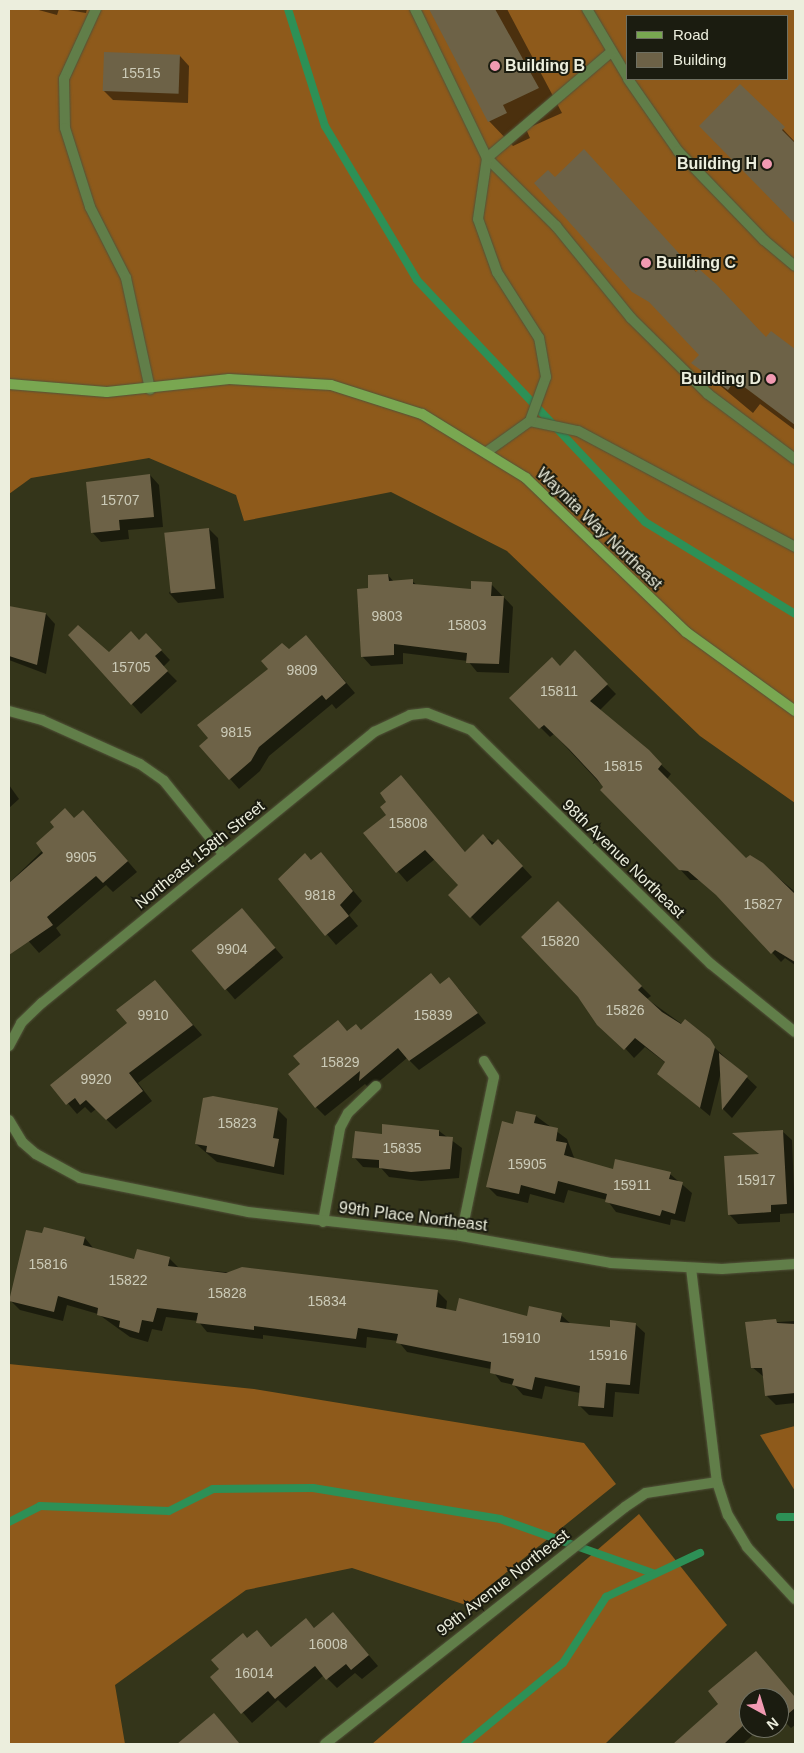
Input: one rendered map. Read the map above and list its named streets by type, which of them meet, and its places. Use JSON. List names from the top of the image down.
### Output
{
  "streets": {
    "main road": ["Waynita Way Northeast"],
    "street": [
      "Northeast 158th Street",
      "98th Avenue Northeast",
      "99th Place Northeast",
      "99th Avenue Northeast"
    ]
  },
  "crossings": [
    ["Northeast 158th Street", "98th Avenue Northeast"]
  ],
  "places": [
    "Building B",
    "Building H",
    "Building C",
    "Building D"
  ],
  "house_numbers": [
    "15515",
    "15707",
    "9803",
    "15803",
    "15705",
    "9809",
    "15811",
    "9815",
    "15815",
    "15808",
    "9905",
    "9818",
    "15827",
    "15820",
    "9904",
    "15826",
    "9910",
    "15839",
    "15829",
    "9920",
    "15823",
    "15835",
    "15905",
    "15917",
    "15911",
    "15816",
    "15822",
    "15828",
    "15834",
    "15910",
    "15916",
    "16008",
    "16014"
  ],
  "legend": ["Road", "Building"],
  "north": "bottom right"
}
